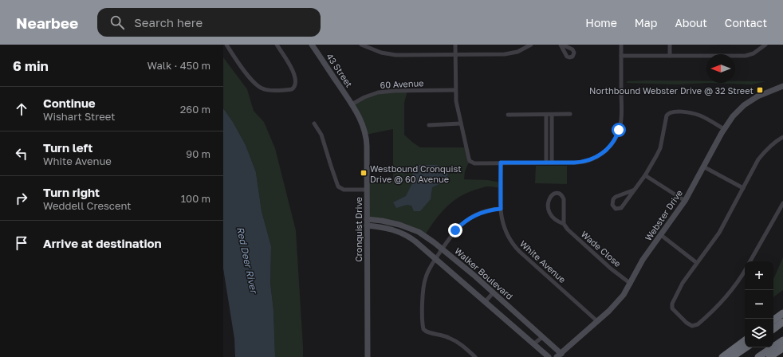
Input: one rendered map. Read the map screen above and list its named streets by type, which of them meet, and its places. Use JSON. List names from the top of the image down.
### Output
{
  "streets": {
    "street": [
      "43 Street",
      "60 Avenue",
      "Webster Drive",
      "Cronquist Drive",
      "Wade Close",
      "White Avenue",
      "Walker Boulevard"
    ]
  },
  "crossings": [
    ["43 Street", "60 Avenue"],
    ["43 Street", "Cronquist Drive"],
    ["60 Avenue", "Cronquist Drive"],
    ["Webster Drive", "Wade Close"],
    ["Webster Drive", "White Avenue"],
    ["Webster Drive", "Walker Boulevard"],
    ["Cronquist Drive", "Walker Boulevard"]
  ],
  "water": ["Red Deer River"],
  "places": {
    "transit": ["Northbound Webster Drive @ 32 Street", "Westbound Cronquist Drive @ 60 Avenue"]
  },
  "north": "left",
  "page": {
    "header": "Nearbee",
    "search": "Search here",
    "nav": [
      "Home",
      "Map",
      "About",
      "Contact"
    ],
    "heading": ["6 min", "Walk · 450 m"],
    "list": [
      ["Continue", "Wishart Street", "260 m"],
      ["Turn left", "White Avenue", "90 m"],
      ["Turn right", "Weddell Crescent", "100 m"],
      "Arrive at destination"
    ],
    "map_buttons": ["+", "−"]
  }
}
